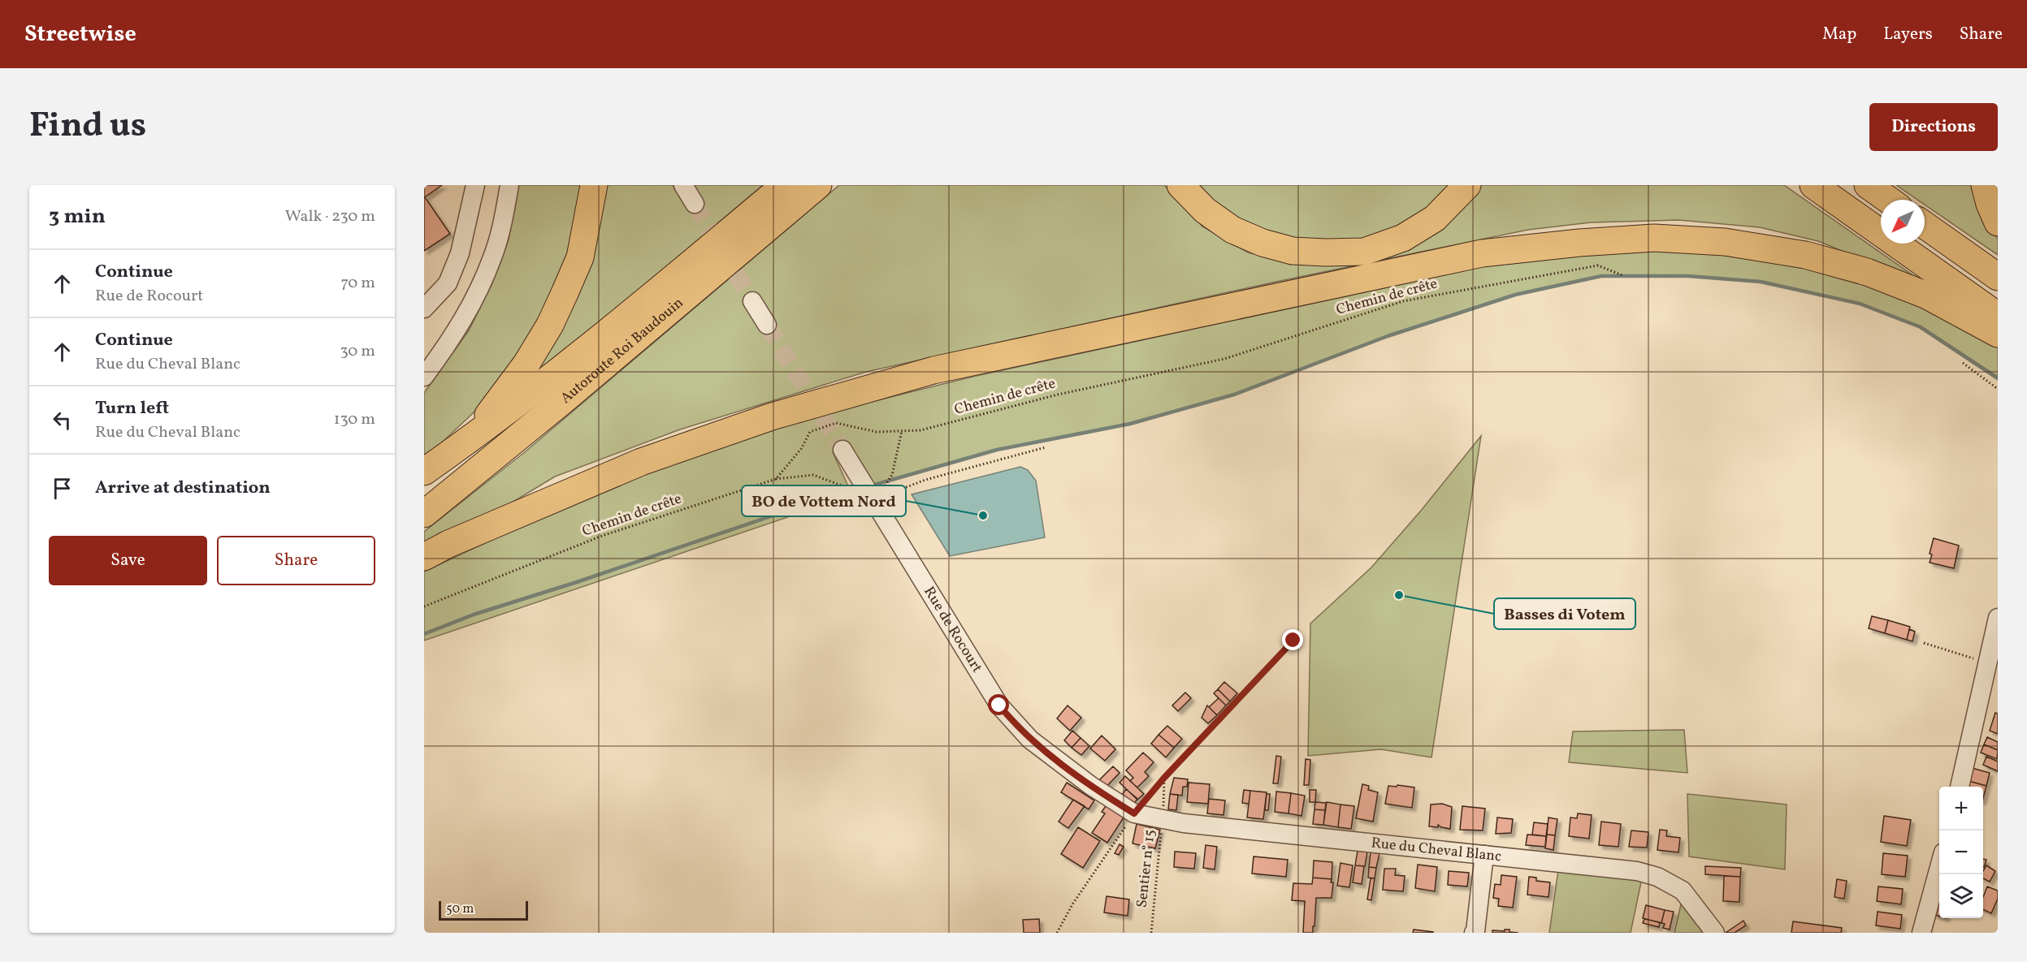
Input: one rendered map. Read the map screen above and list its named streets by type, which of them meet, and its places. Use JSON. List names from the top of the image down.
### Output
{
  "streets": {
    "highway": ["Autoroute Roi Baudouin"],
    "street": ["Rue de Rocourt", "Rue du Cheval Blanc"],
    "path": ["Chemin de crête", "Sentier n° 15"]
  },
  "crossings": [
    ["Rue de Rocourt", "Rue du Cheval Blanc"],
    ["Rue du Cheval Blanc", "Sentier n° 15"]
  ],
  "places": ["BO de Vottem Nord", "Basses di Votem"],
  "scale_bar": "50 m",
  "north": "bottom left",
  "page": {
    "header": "Streetwise",
    "nav": ["Map", "Layers", "Share"],
    "title": "Find us",
    "buttons": [
      "Directions",
      ["Save", "Share"]
    ],
    "heading": ["3 min", "Walk · 230 m"],
    "list": [
      ["Continue", "Rue de Rocourt", "70 m"],
      ["Continue", "Rue du Cheval Blanc", "30 m"],
      ["Turn left", "Rue du Cheval Blanc", "130 m"],
      "Arrive at destination"
    ],
    "map_buttons": ["+", "−"],
    "scale": "50 m"
  }
}
